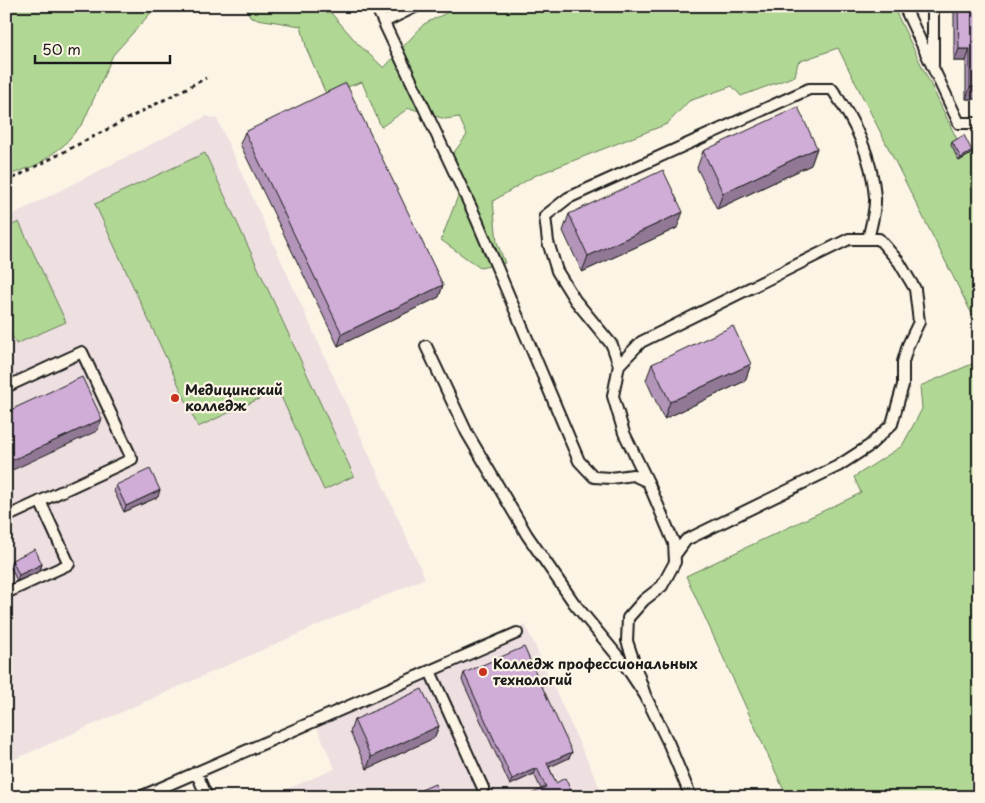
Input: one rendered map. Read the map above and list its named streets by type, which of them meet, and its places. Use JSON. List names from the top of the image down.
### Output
{
  "places": ["Медицинский колледж", "Колледж профессиональных технологий"],
  "scale_bar": "50 m"
}
